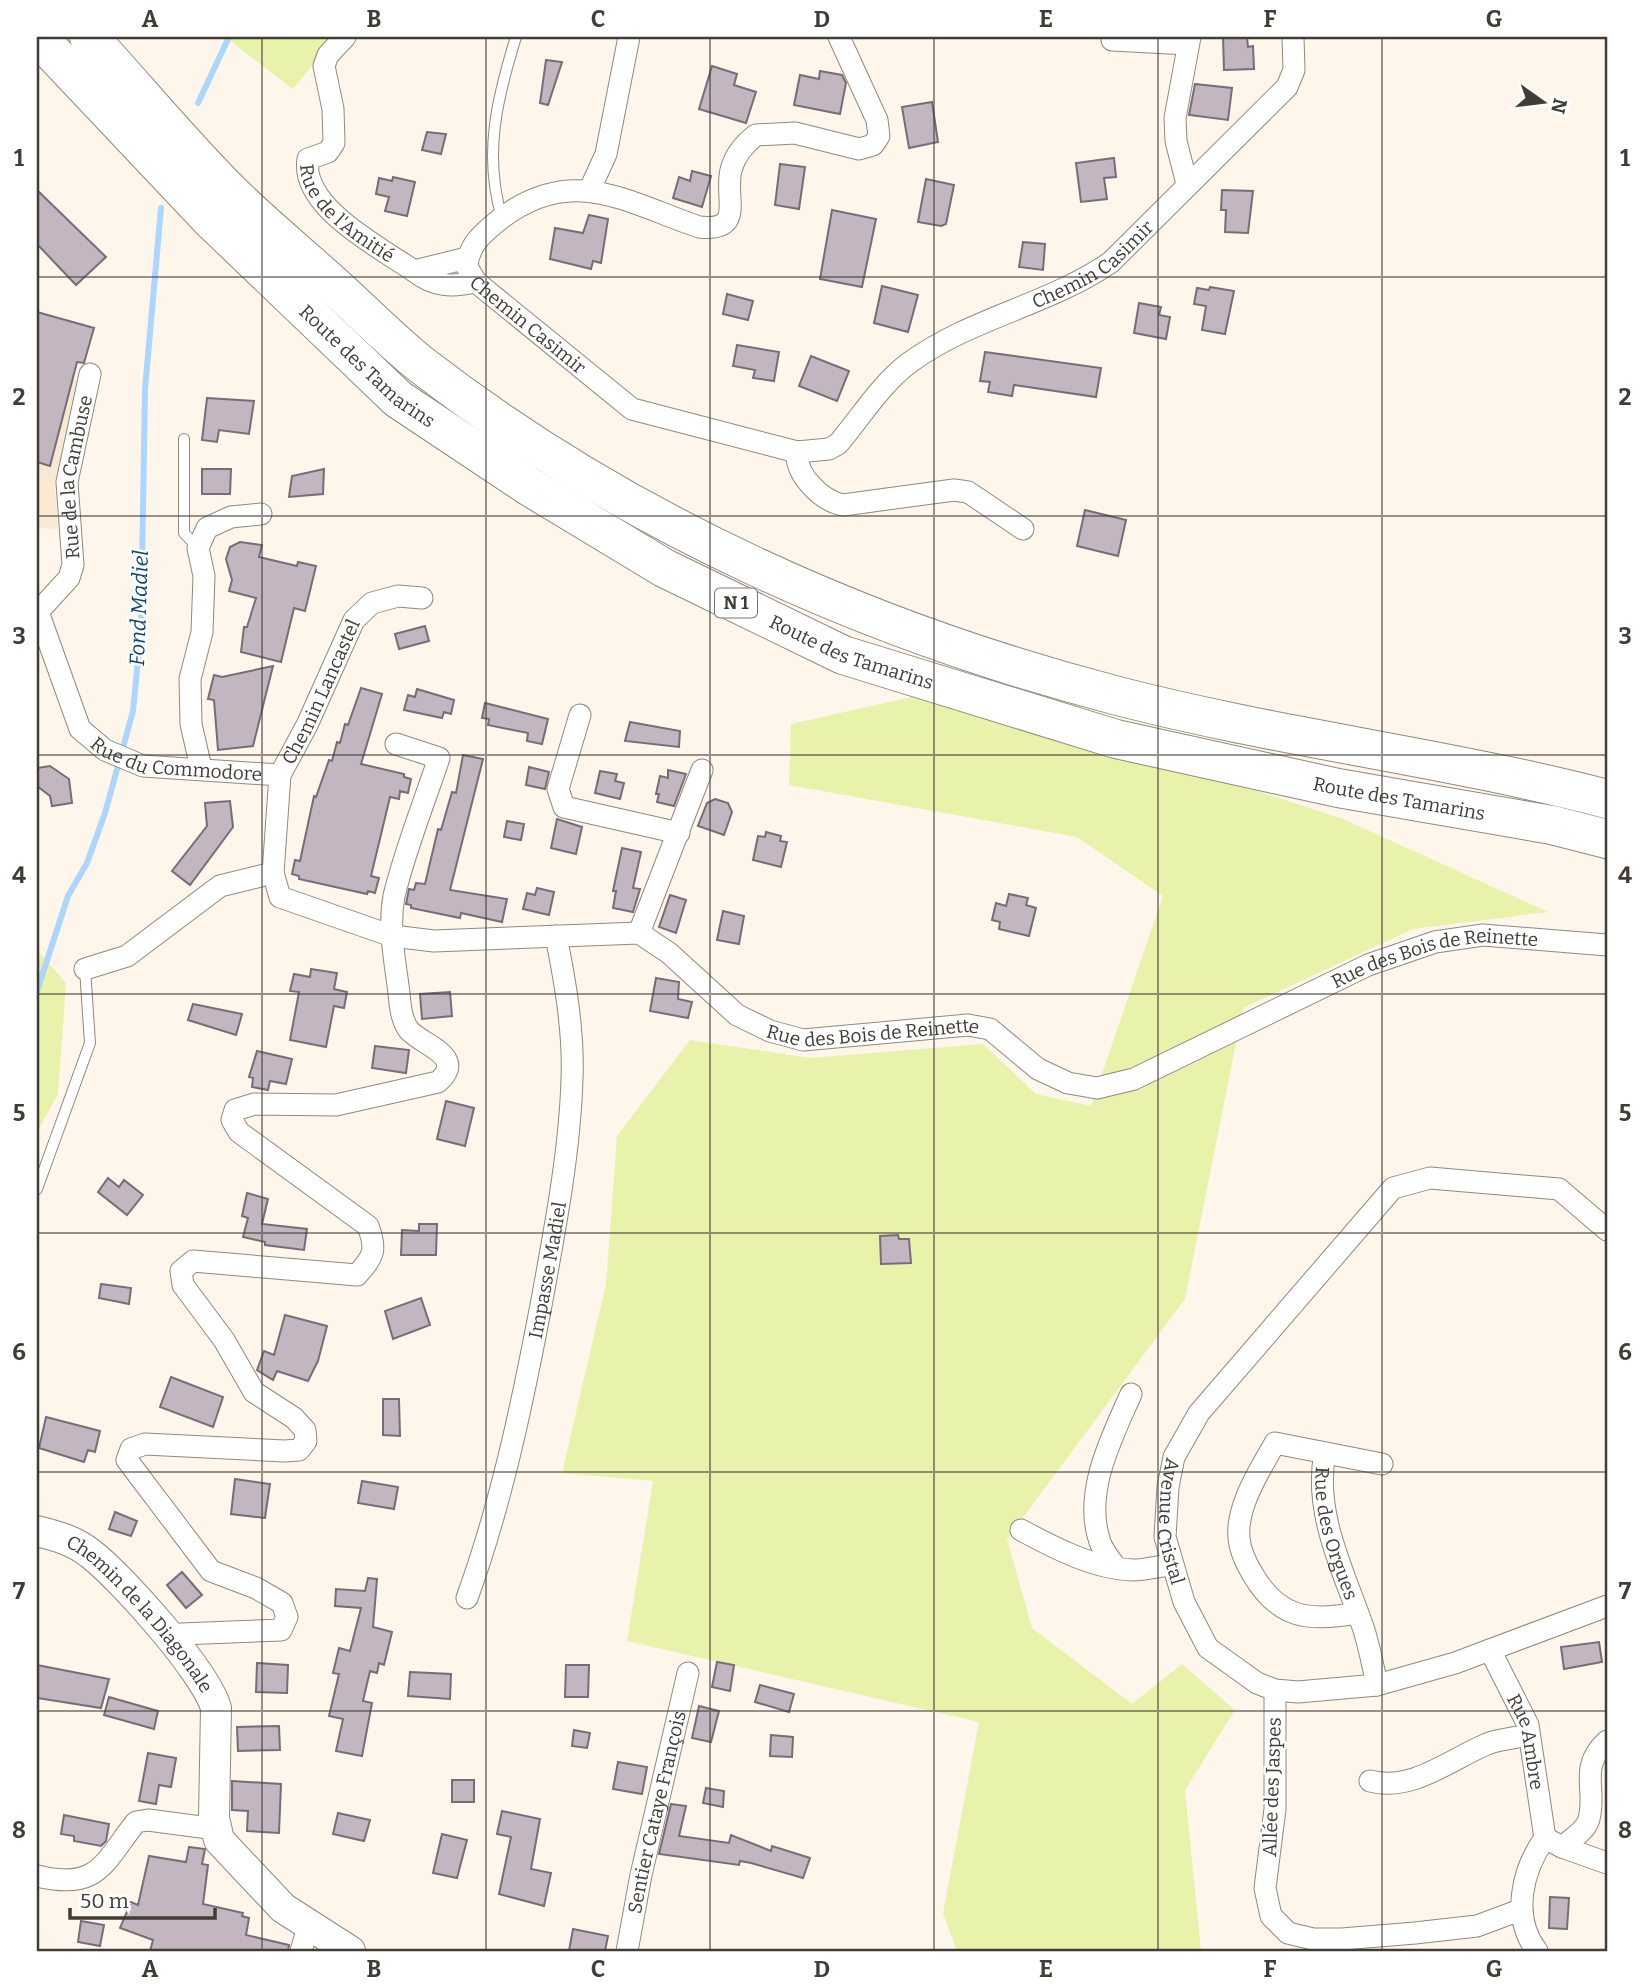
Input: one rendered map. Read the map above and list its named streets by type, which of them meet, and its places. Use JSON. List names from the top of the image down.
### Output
{
  "streets": {
    "highway": ["Route des Tamarins", "N 1"],
    "main road": ["Chemin de la Diagonale"],
    "street": [
      "Rue de l'Amitié",
      "Chemin Casimir",
      "Rue de la Cambuse",
      "Chemin Lancastel",
      "Rue du Commodore",
      "Rue des Bois de Reinette",
      "Impasse Madiel",
      "Avenue Cristal",
      "Rue des Orgues",
      "Rue Ambre",
      "Allée des Jaspes",
      "Sentier Cataye François"
    ]
  },
  "crossings": [
    ["Rue de l'Amitié", "Chemin Casimir"],
    ["Rue de la Cambuse", "Rue du Commodore"],
    ["Chemin Lancastel", "Rue du Commodore"],
    ["Avenue Cristal", "Rue des Orgues"],
    ["Avenue Cristal", "Rue Ambre"],
    ["Avenue Cristal", "Allée des Jaspes"]
  ],
  "water": ["Fond Madiel"],
  "scale_bar": "50 m",
  "north": "right",
  "grid": {
    "columns": [
      "A",
      "B",
      "C",
      "D",
      "E",
      "F",
      "G"
    ],
    "rows": [
      "1",
      "2",
      "3",
      "4",
      "5",
      "6",
      "7",
      "8"
    ]
  }
}
